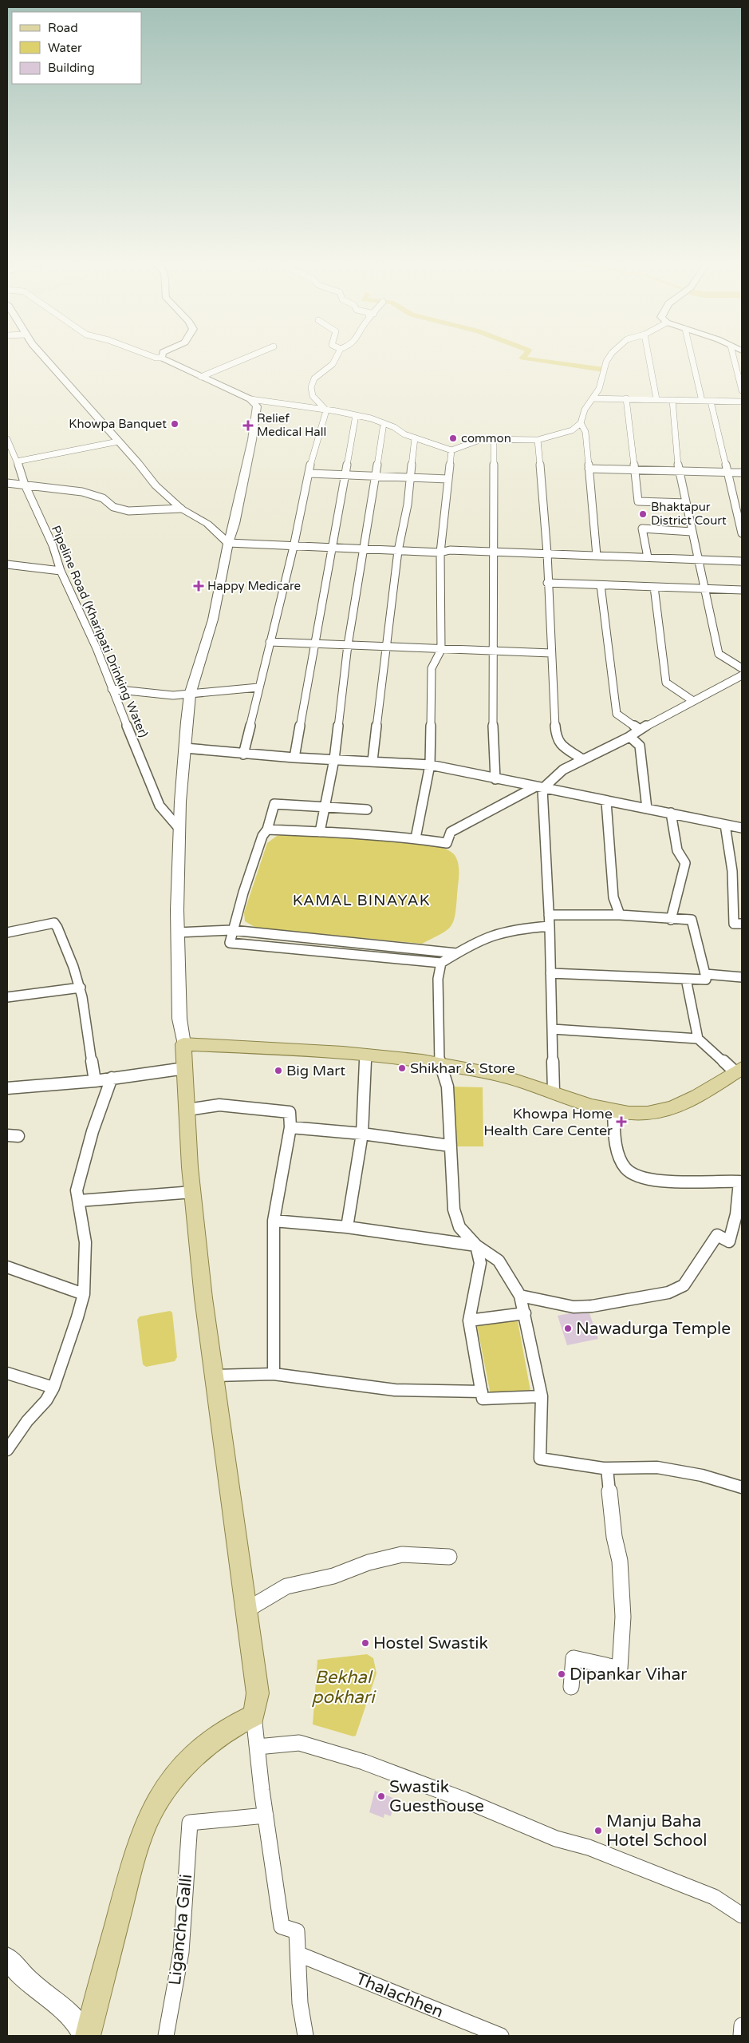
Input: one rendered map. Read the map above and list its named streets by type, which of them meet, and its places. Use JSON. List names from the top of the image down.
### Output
{
  "streets": {
    "street": ["Pipeline Road (Kharipati Drinking Water)", "Ligancha Galli", "Thalachhen"]
  },
  "districts": ["KAMAL BINAYAK"],
  "water": ["Bekhal pokhari"],
  "places": {
    "other": [
      "Khowpa Banquet",
      "common",
      "Bhaktapur District Court",
      "Shikhar & Store",
      "Big Mart",
      "Nawadurga Temple",
      "Hostel Swastik",
      "Dipankar Vihar",
      "Swastik Guesthouse",
      "Manju Baha Hotel School"
    ],
    "health": ["Relief Medical Hall", "Happy Medicare", "Khowpa Home Health Care Center"]
  },
  "legend": ["Road", "Water", "Building"]
}
